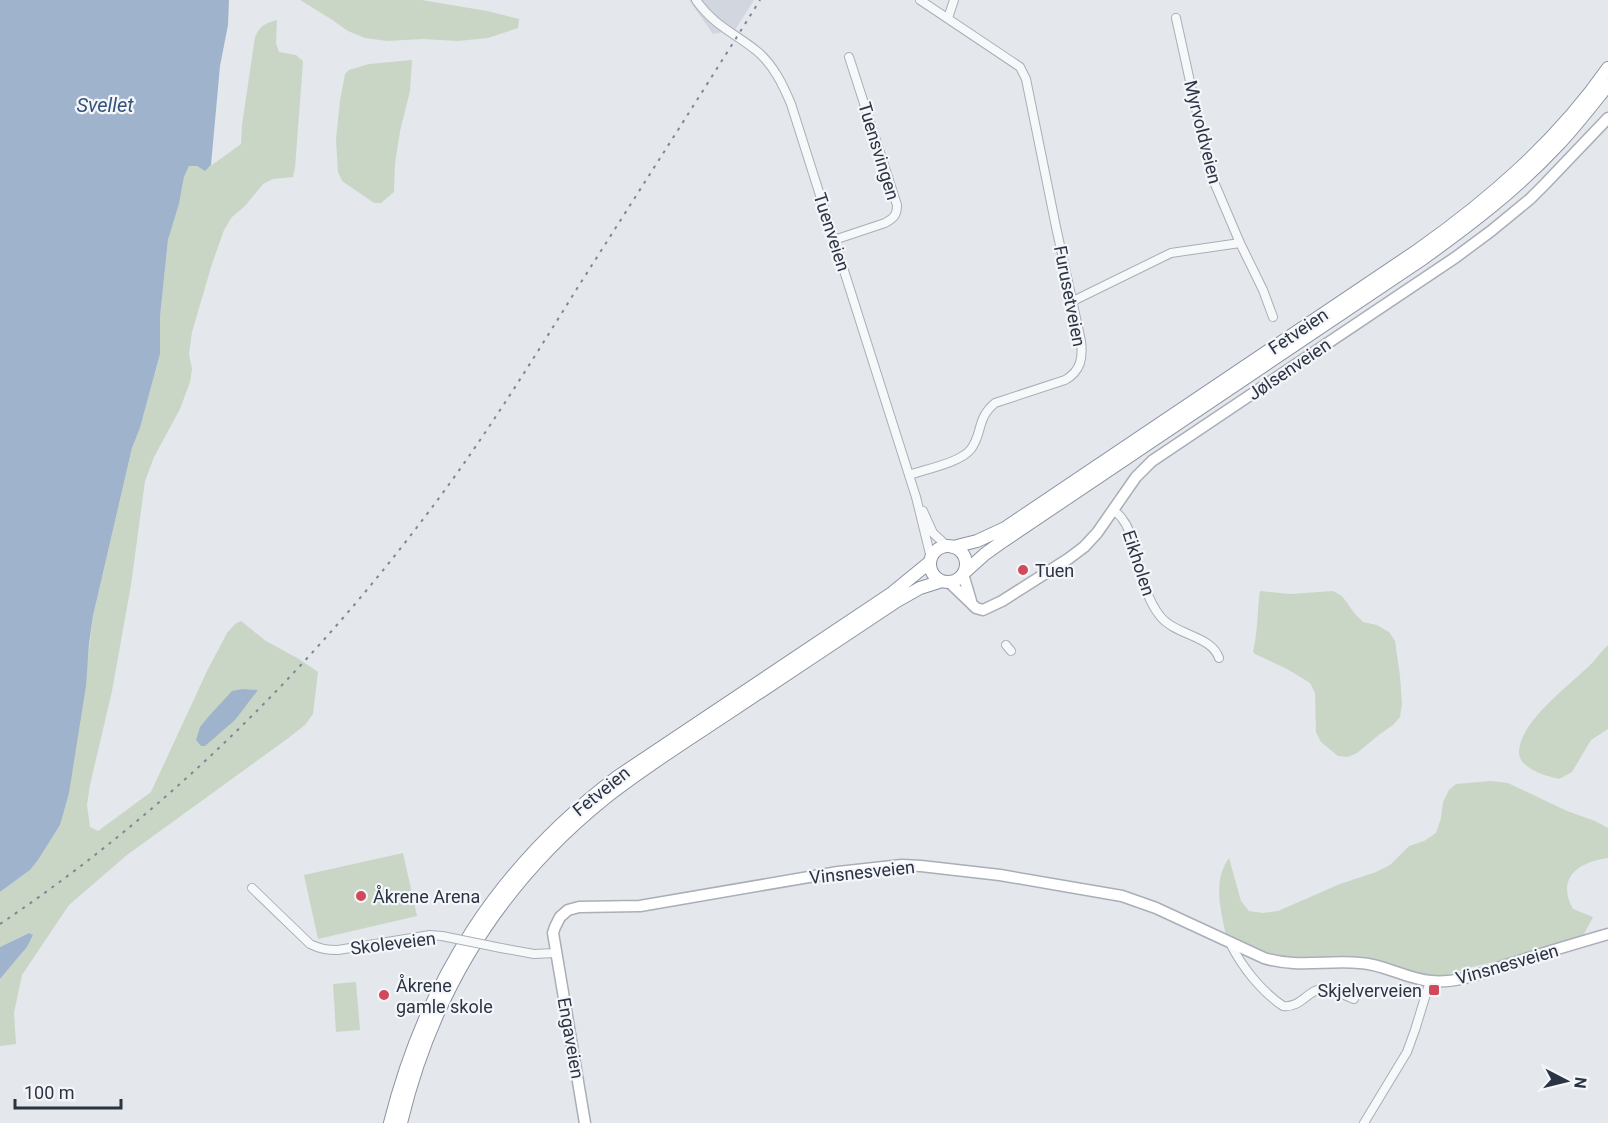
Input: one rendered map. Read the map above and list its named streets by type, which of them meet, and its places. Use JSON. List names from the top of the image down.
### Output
{
  "streets": {
    "highway": ["Fetveien"],
    "main road": ["Jølsenveien", "Vinsnesveien", "Engaveien"],
    "street": [
      "Myrvoldveien",
      "Tuensvingen",
      "Tuenveien",
      "Furusetveien",
      "Eikholen",
      "Skoleveien"
    ]
  },
  "crossings": [
    ["Tuensvingen", "Tuenveien"],
    ["Tuenveien", "Furusetveien"],
    ["Tuenveien", "Fetveien"],
    ["Jølsenveien", "Eikholen"],
    ["Vinsnesveien", "Skoleveien"],
    ["Vinsnesveien", "Engaveien"],
    ["Skoleveien", "Engaveien"]
  ],
  "water": ["Svellet"],
  "places": {
    "other": ["Tuen", "Åkrene Arena", "Åkrene gamle skole"],
    "transit": ["Skjelverveien"]
  },
  "scale_bar": "100 m",
  "north": "right"
}
